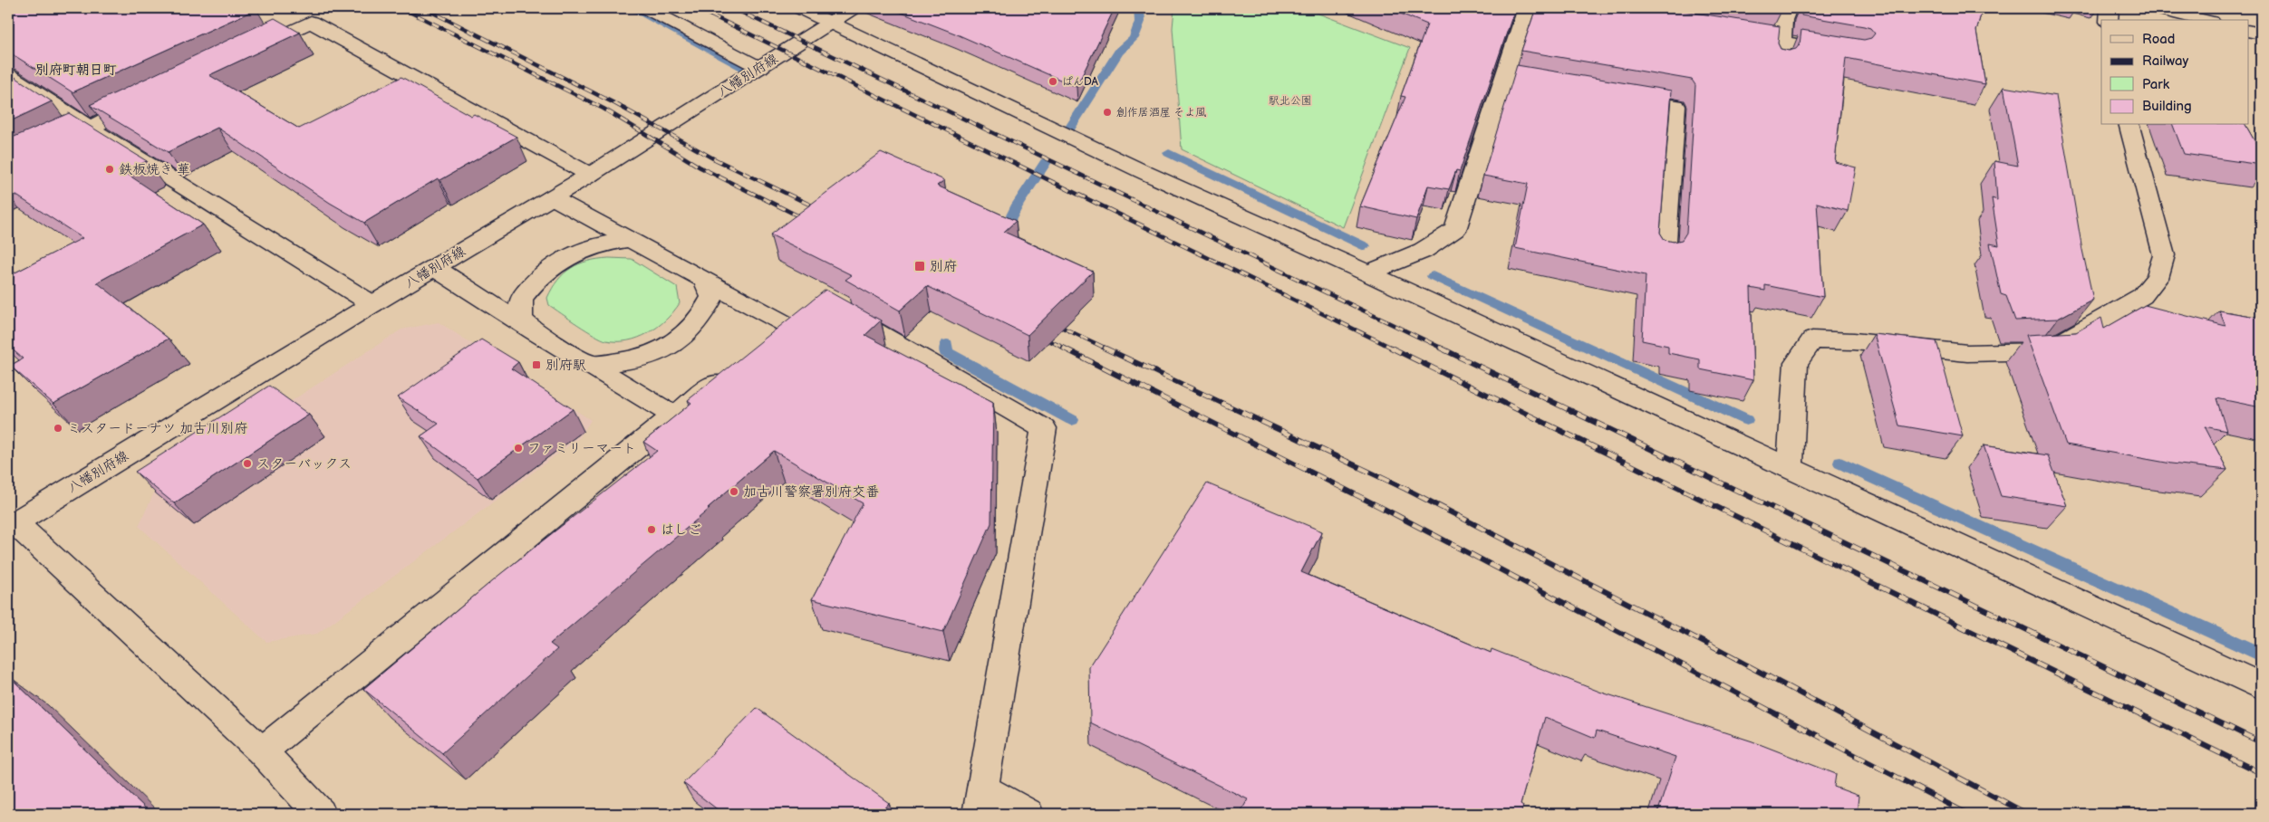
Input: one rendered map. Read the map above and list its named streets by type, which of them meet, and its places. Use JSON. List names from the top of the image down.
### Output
{
  "streets": {
    "street": ["八幡別府線"]
  },
  "districts": ["別府町朝日町"],
  "parks": ["駅北公園"],
  "places": {
    "other": [
      "ぱんDA",
      "創作居酒屋 そよ風",
      "鉄板焼き 華",
      "ミスタードーナツ 加古川別府",
      "ファミリーマート",
      "スターバックス",
      "加古川警察署別府交番",
      "はしご"
    ],
    "transit": ["別府", "別府駅"]
  },
  "legend": [
    "Road",
    "Railway",
    "Park",
    "Building"
  ]
}
